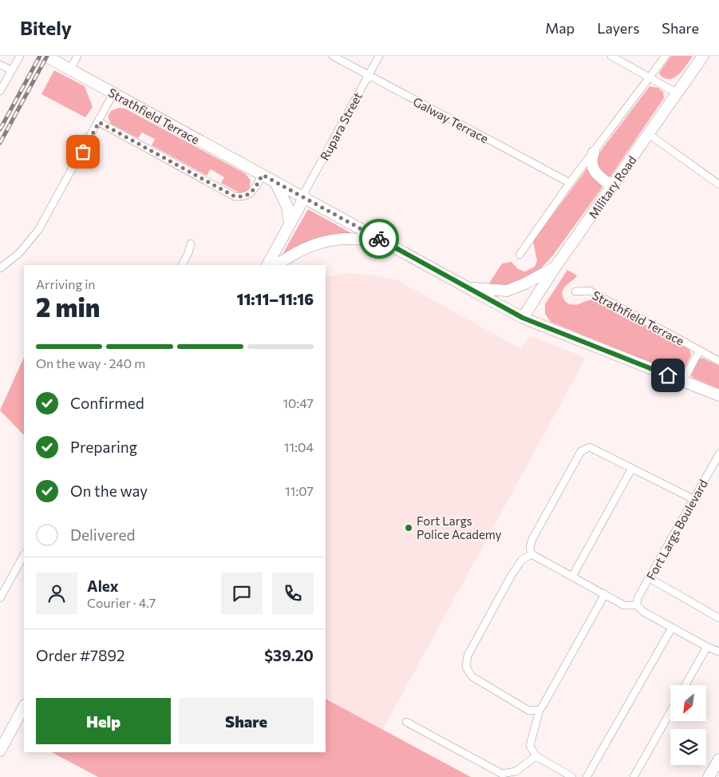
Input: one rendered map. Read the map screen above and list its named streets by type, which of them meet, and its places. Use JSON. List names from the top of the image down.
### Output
{
  "streets": {
    "main road": ["Strathfield Terrace", "Military Road"],
    "street": ["Galway Terrace", "Rupara Street", "Fort Largs Boulevard"]
  },
  "crossings": [
    ["Strathfield Terrace", "Rupara Street"],
    ["Strathfield Terrace", "Military Road"],
    ["Galway Terrace", "Rupara Street"]
  ],
  "places": ["Fort Largs Police Academy"],
  "north": "bottom left",
  "page": {
    "header": "Bitely",
    "nav": ["Map", "Layers", "Share"],
    "heading": ["2 min", "Arriving in", "11:11–11:16"],
    "panel": [
      "Alex",
      "Courier · 4.7",
      "Order #7892",
      "$39.20"
    ],
    "bar": "On the way · 240 m",
    "list": [
      ["Confirmed", "10:47"],
      ["Preparing", "11:04"],
      ["On the way", "11:07"],
      "Delivered"
    ],
    "buttons": ["Help", "Share"]
  }
}
